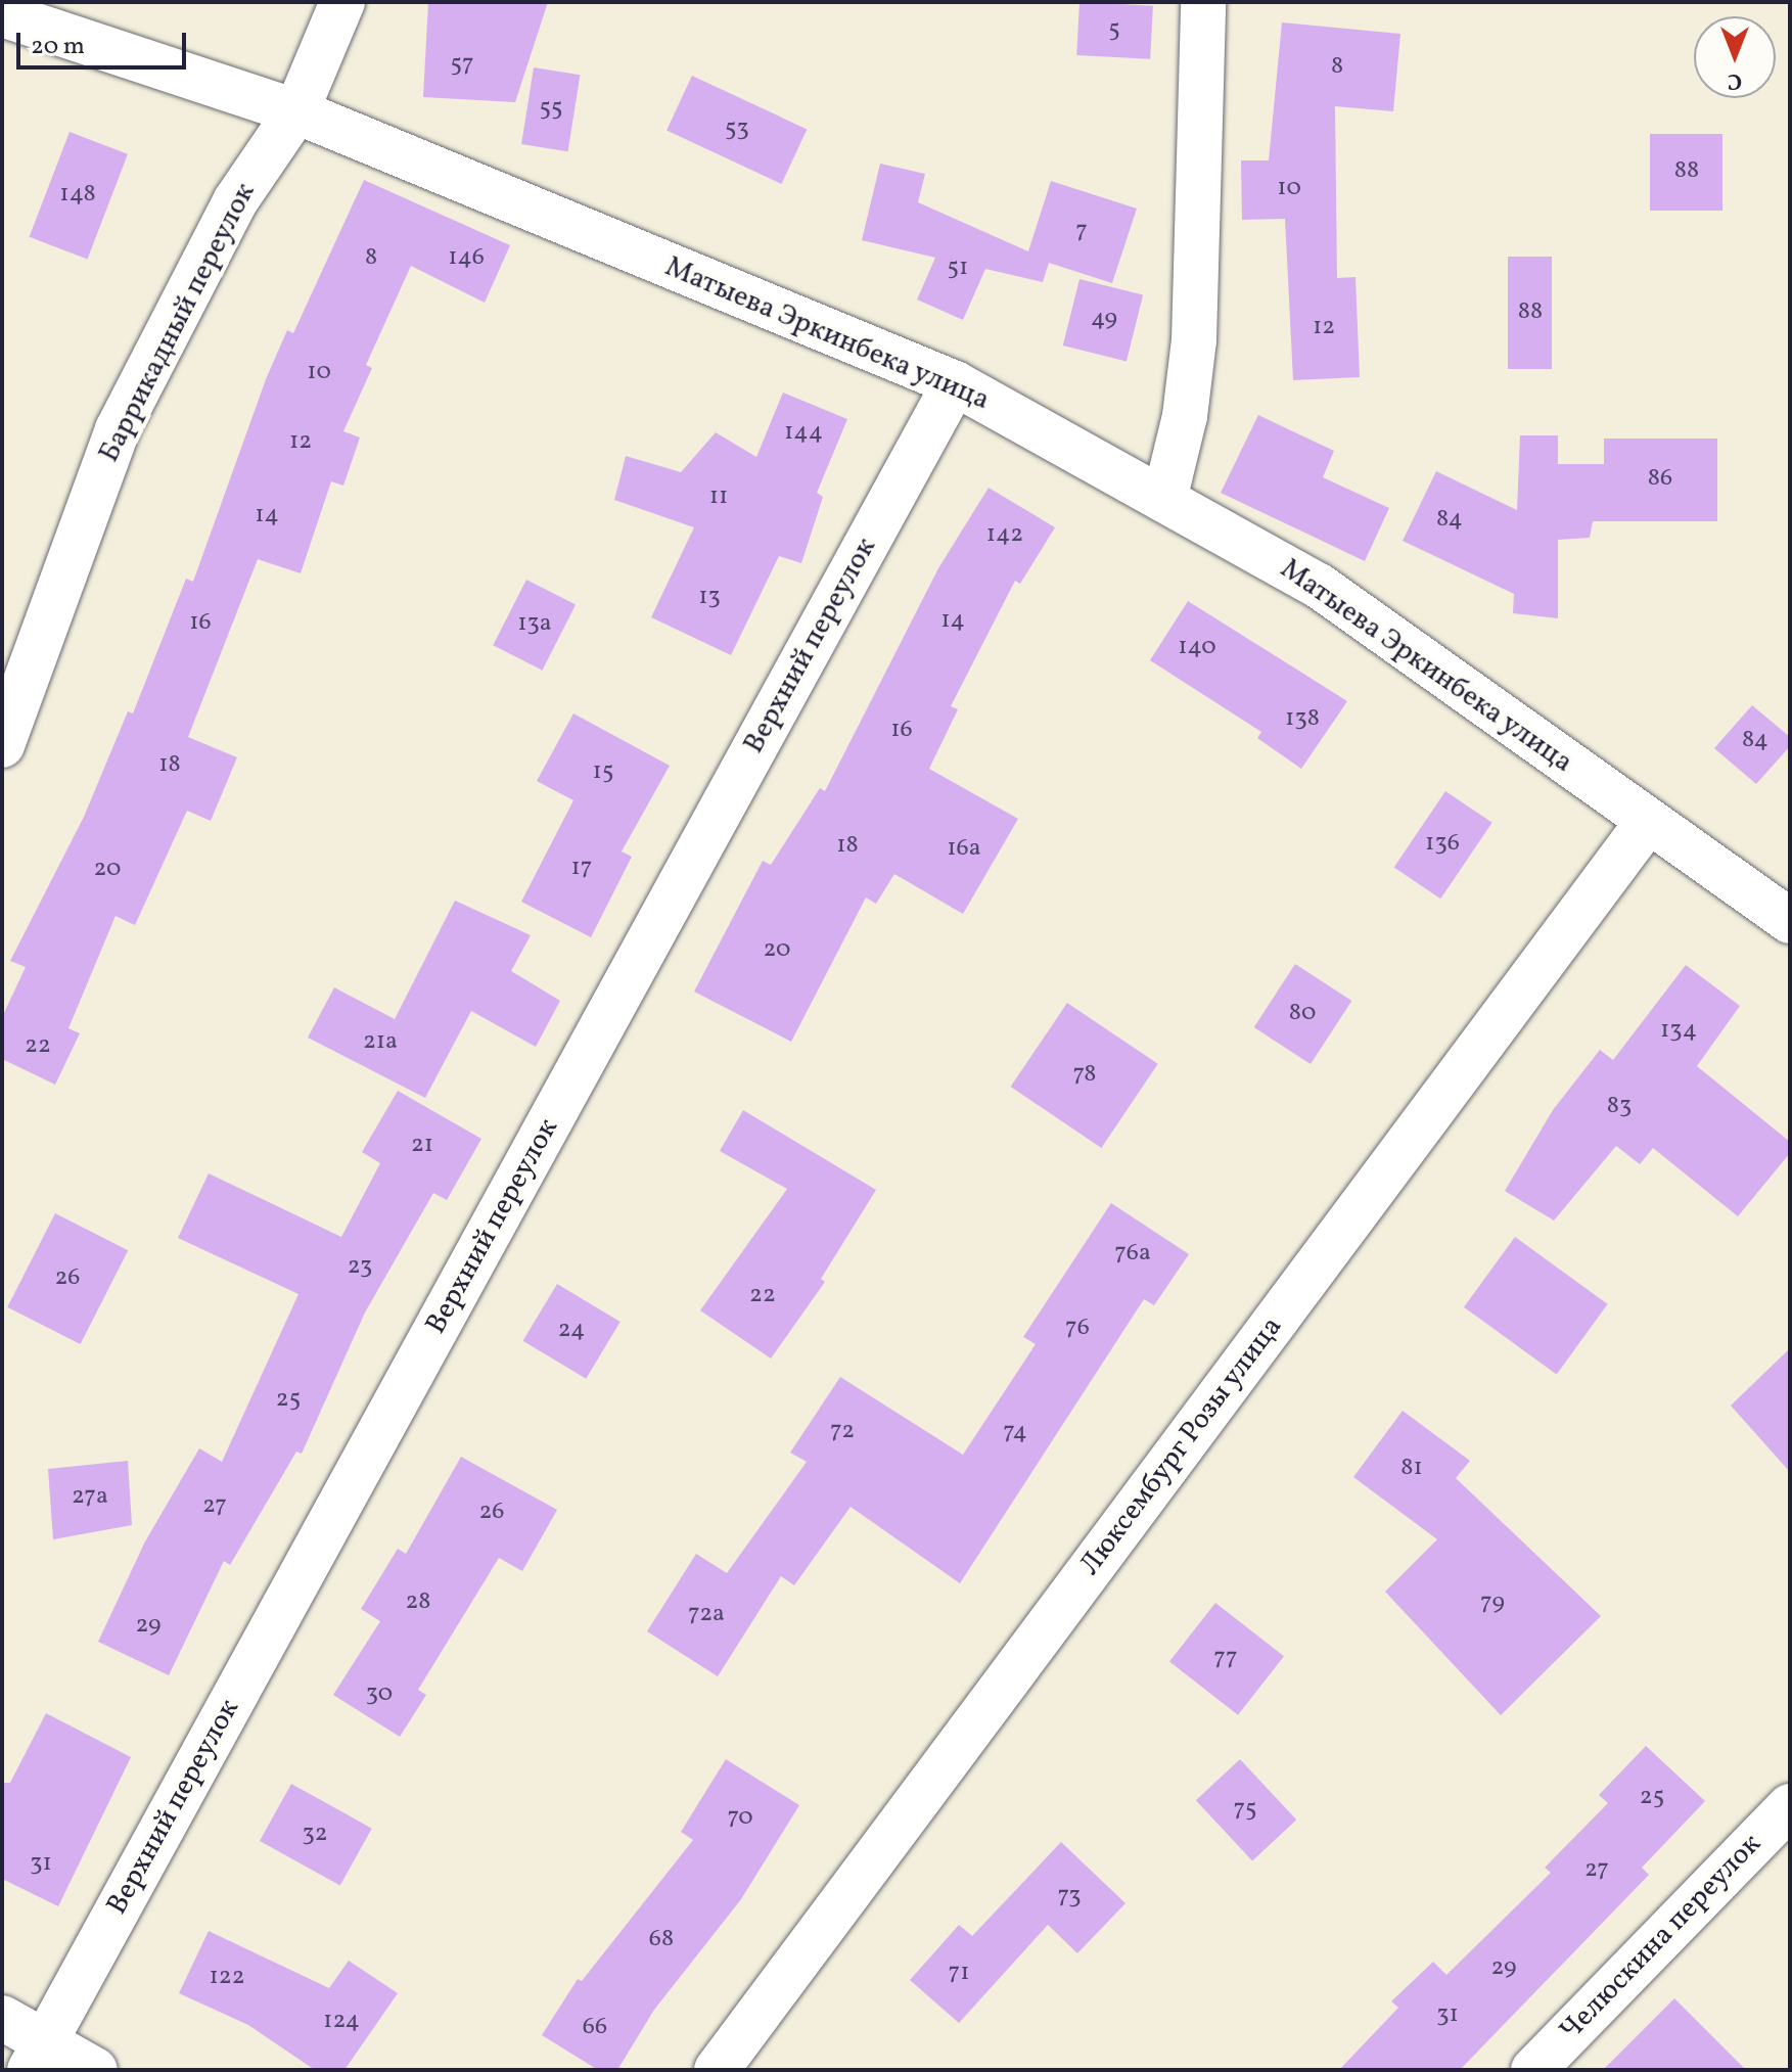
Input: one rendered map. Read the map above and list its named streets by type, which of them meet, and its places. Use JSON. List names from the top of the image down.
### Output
{
  "streets": {
    "street": [
      "Баррикадный переулок",
      "Матыева Эркинбека улица",
      "Верхний переулок",
      "Люксембург Розы улица",
      "Челюскина переулок"
    ]
  },
  "crossings": [
    ["Баррикадный переулок", "Матыева Эркинбека улица"],
    ["Матыева Эркинбека улица", "Верхний переулок"],
    ["Матыева Эркинбека улица", "Люксембург Розы улица"]
  ],
  "house_numbers": [
    "5",
    "57",
    "8",
    "55",
    "53",
    "88",
    "10",
    "148",
    "7",
    "8",
    "146",
    "51",
    "88",
    "49",
    "12",
    "10",
    "144",
    "12",
    "86",
    "11",
    "14",
    "84",
    "142",
    "13",
    "14",
    "16",
    "13a",
    "140",
    "138",
    "16",
    "84",
    "18",
    "15",
    "136",
    "18",
    "16a",
    "17",
    "20",
    "20",
    "80",
    "134",
    "21a",
    "22",
    "78",
    "83",
    "21",
    "76a",
    "23",
    "26",
    "22",
    "76",
    "24",
    "25",
    "72",
    "74",
    "81",
    "27а",
    "27",
    "26",
    "28",
    "79",
    "72a",
    "29",
    "77",
    "30",
    "25",
    "75",
    "70",
    "32",
    "31",
    "27",
    "73",
    "68",
    "29",
    "71",
    "122",
    "31",
    "124",
    "66"
  ],
  "scale_bar": "20 m",
  "north": "bottom"
}
